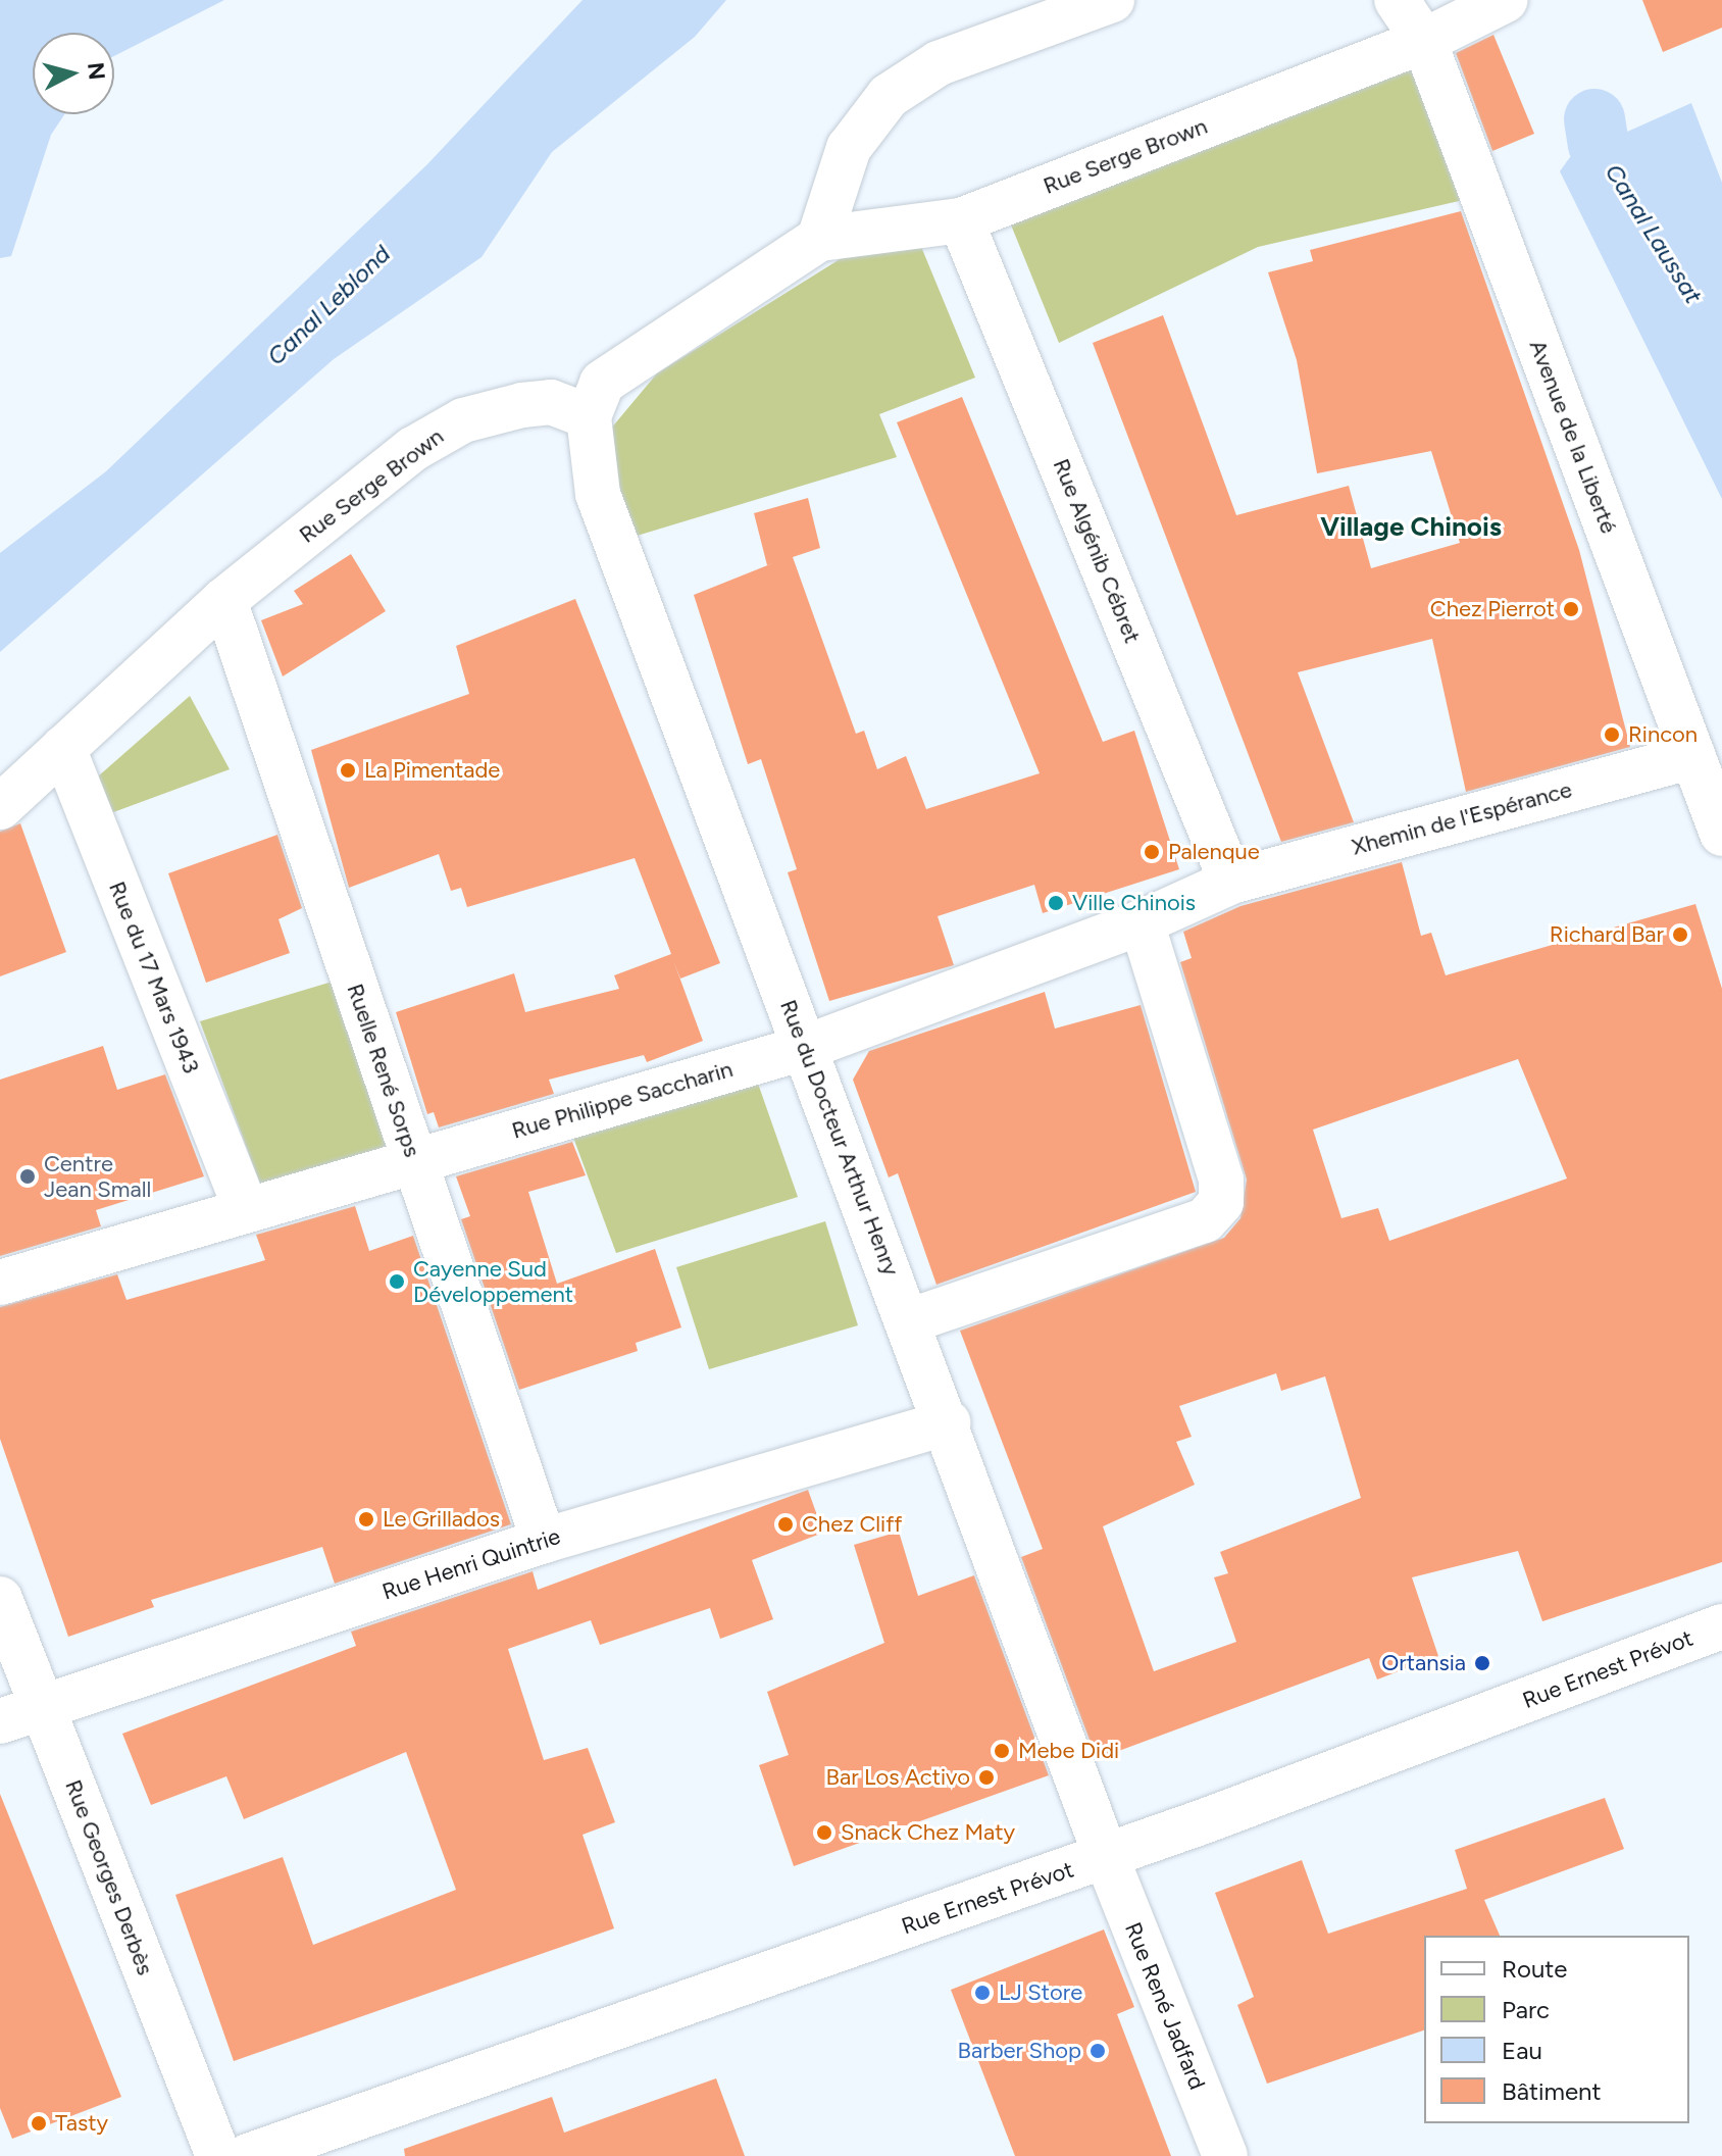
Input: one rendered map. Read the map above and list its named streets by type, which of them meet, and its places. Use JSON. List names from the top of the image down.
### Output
{
  "streets": {
    "street": [
      "Rue Serge Brown",
      "Avenue de la Liberté",
      "Rue Algénib Cébret",
      "Xhemin de l'Espérance",
      "Rue du 17 Mars 1943",
      "Ruelle René Sorps",
      "Rue Philippe Saccharin",
      "Rue du Docteur Arthur Henry",
      "Rue Henri Quintrie",
      "Rue Ernest Prévot",
      "Rue Georges Derbès",
      "Rue René Jadfard"
    ]
  },
  "crossings": [
    ["Rue Serge Brown", "Avenue de la Liberté"],
    ["Rue Serge Brown", "Rue Algénib Cébret"],
    ["Rue Serge Brown", "Rue du 17 Mars 1943"],
    ["Rue Serge Brown", "Ruelle René Sorps"],
    ["Rue Serge Brown", "Rue du Docteur Arthur Henry"],
    ["Avenue de la Liberté", "Xhemin de l'Espérance"],
    ["Rue Algénib Cébret", "Xhemin de l'Espérance"],
    ["Rue Algénib Cébret", "Rue Philippe Saccharin"],
    ["Xhemin de l'Espérance", "Rue Philippe Saccharin"],
    ["Rue du 17 Mars 1943", "Rue Philippe Saccharin"],
    ["Ruelle René Sorps", "Rue Philippe Saccharin"],
    ["Ruelle René Sorps", "Rue Henri Quintrie"],
    ["Rue Philippe Saccharin", "Rue du Docteur Arthur Henry"],
    ["Rue du Docteur Arthur Henry", "Rue Henri Quintrie"],
    ["Rue du Docteur Arthur Henry", "Rue Ernest Prévot"],
    ["Rue du Docteur Arthur Henry", "Rue René Jadfard"],
    ["Rue Henri Quintrie", "Rue Georges Derbès"],
    ["Rue Ernest Prévot", "Rue René Jadfard"]
  ],
  "districts": ["Village Chinois"],
  "water": ["Canal Laussat", "Canal Leblond"],
  "places": [
    "Chez Pierrot",
    "Rincon",
    "La Pimentade",
    "Palenque",
    "Ville Chinois",
    "Richard Bar",
    "Centre Jean Small",
    "Cayenne Sud Développement",
    "Le Grillados",
    "Chez Cliff",
    "Ortansia",
    "Mebe Didi",
    "Bar Los Activo",
    "Snack Chez Maty",
    "LJ Store",
    "Barber Shop",
    "Tasty"
  ],
  "legend": [
    "Route",
    "Parc",
    "Eau",
    "Bâtiment"
  ],
  "north": "right"
}
